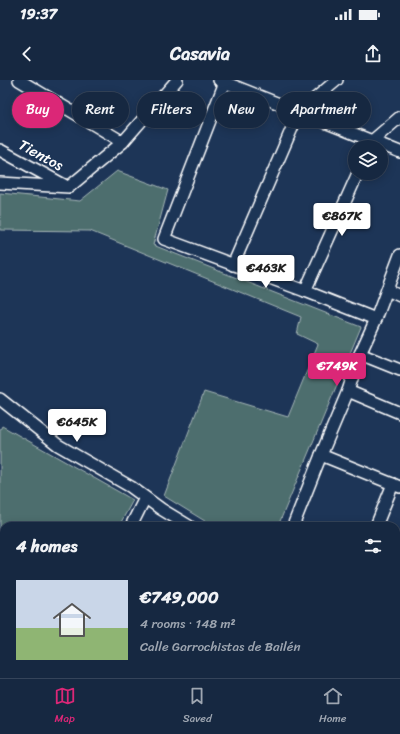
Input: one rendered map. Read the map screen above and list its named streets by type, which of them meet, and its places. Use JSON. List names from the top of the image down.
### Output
{
  "streets": {
    "street": ["Tientos"]
  },
  "page": {
    "status": "19:37",
    "header": "Casavia",
    "chip": [
      "Buy",
      "Rent",
      "Filters",
      "New",
      "Apartment"
    ],
    "price": [
      "€867K",
      "€463K",
      "€749K",
      "€645K"
    ],
    "heading": "4 homes",
    "list": [
      {
        "name": "€749,000",
        "note": "4 rooms · 148 m² · Calle Garrochistas de Bailén"
      }
    ],
    "tabs": ["Map", "Saved", "Home"]
  }
}
